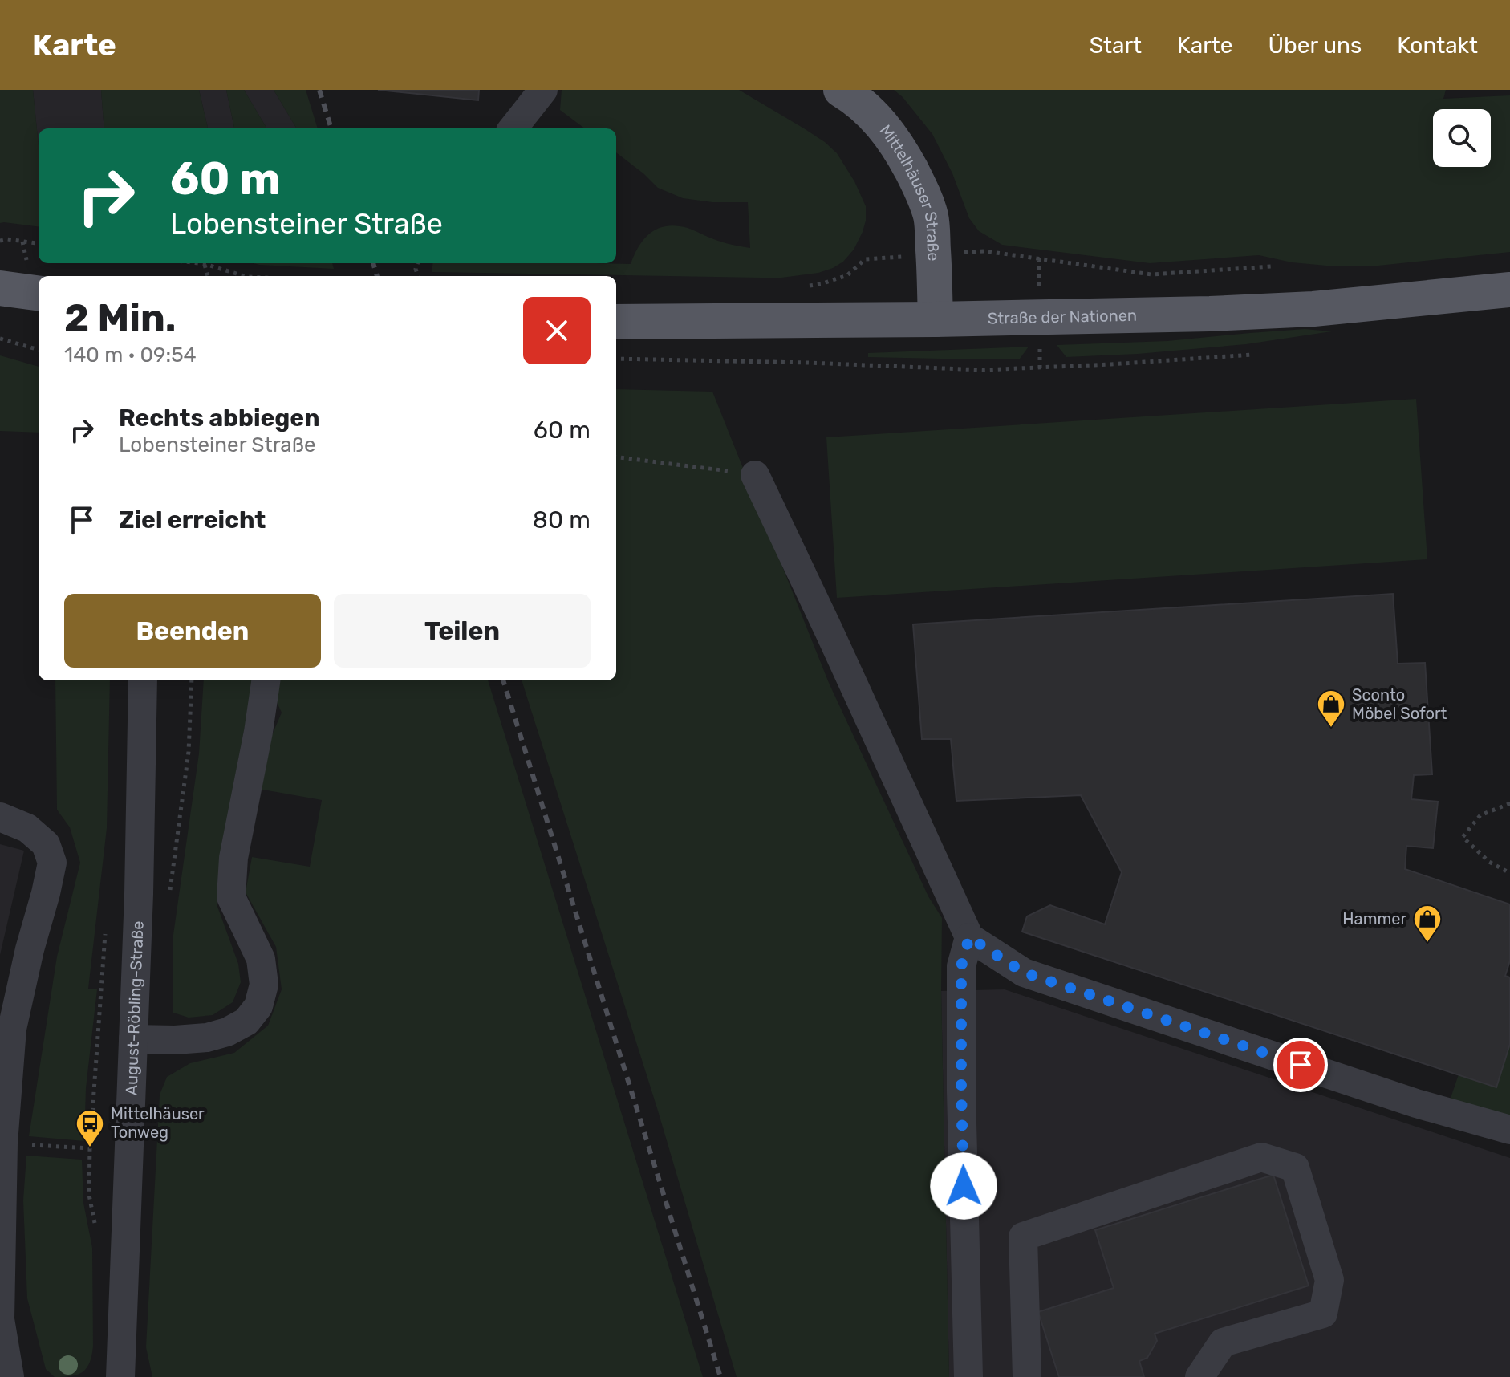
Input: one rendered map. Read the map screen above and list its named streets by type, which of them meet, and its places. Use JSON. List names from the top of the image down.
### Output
{
  "streets": {
    "main road": ["Mittelhäuser Straße", "Straße der Nationen"],
    "street": ["August-Röbling-Straße"]
  },
  "crossings": [
    ["Mittelhäuser Straße", "Straße der Nationen"]
  ],
  "places": {
    "shop": ["Sconto Möbel Sofort", "Hammer"],
    "bus stop": ["Mittelhäuser Tonweg"]
  },
  "page": {
    "header": "Karte",
    "nav": [
      "Start",
      "Karte",
      "Über uns",
      "Kontakt"
    ],
    "turn": ["60 m", "Lobensteiner Straße"],
    "heading": ["2 Min.", "140 m · 09:54"],
    "list": [
      {
        "name": "Rechts abbiegen",
        "note": "Lobensteiner Straße",
        "value": "60 m"
      },
      {
        "name": "Ziel erreicht",
        "value": "80 m"
      }
    ],
    "buttons": ["Beenden", "Teilen"]
  }
}
